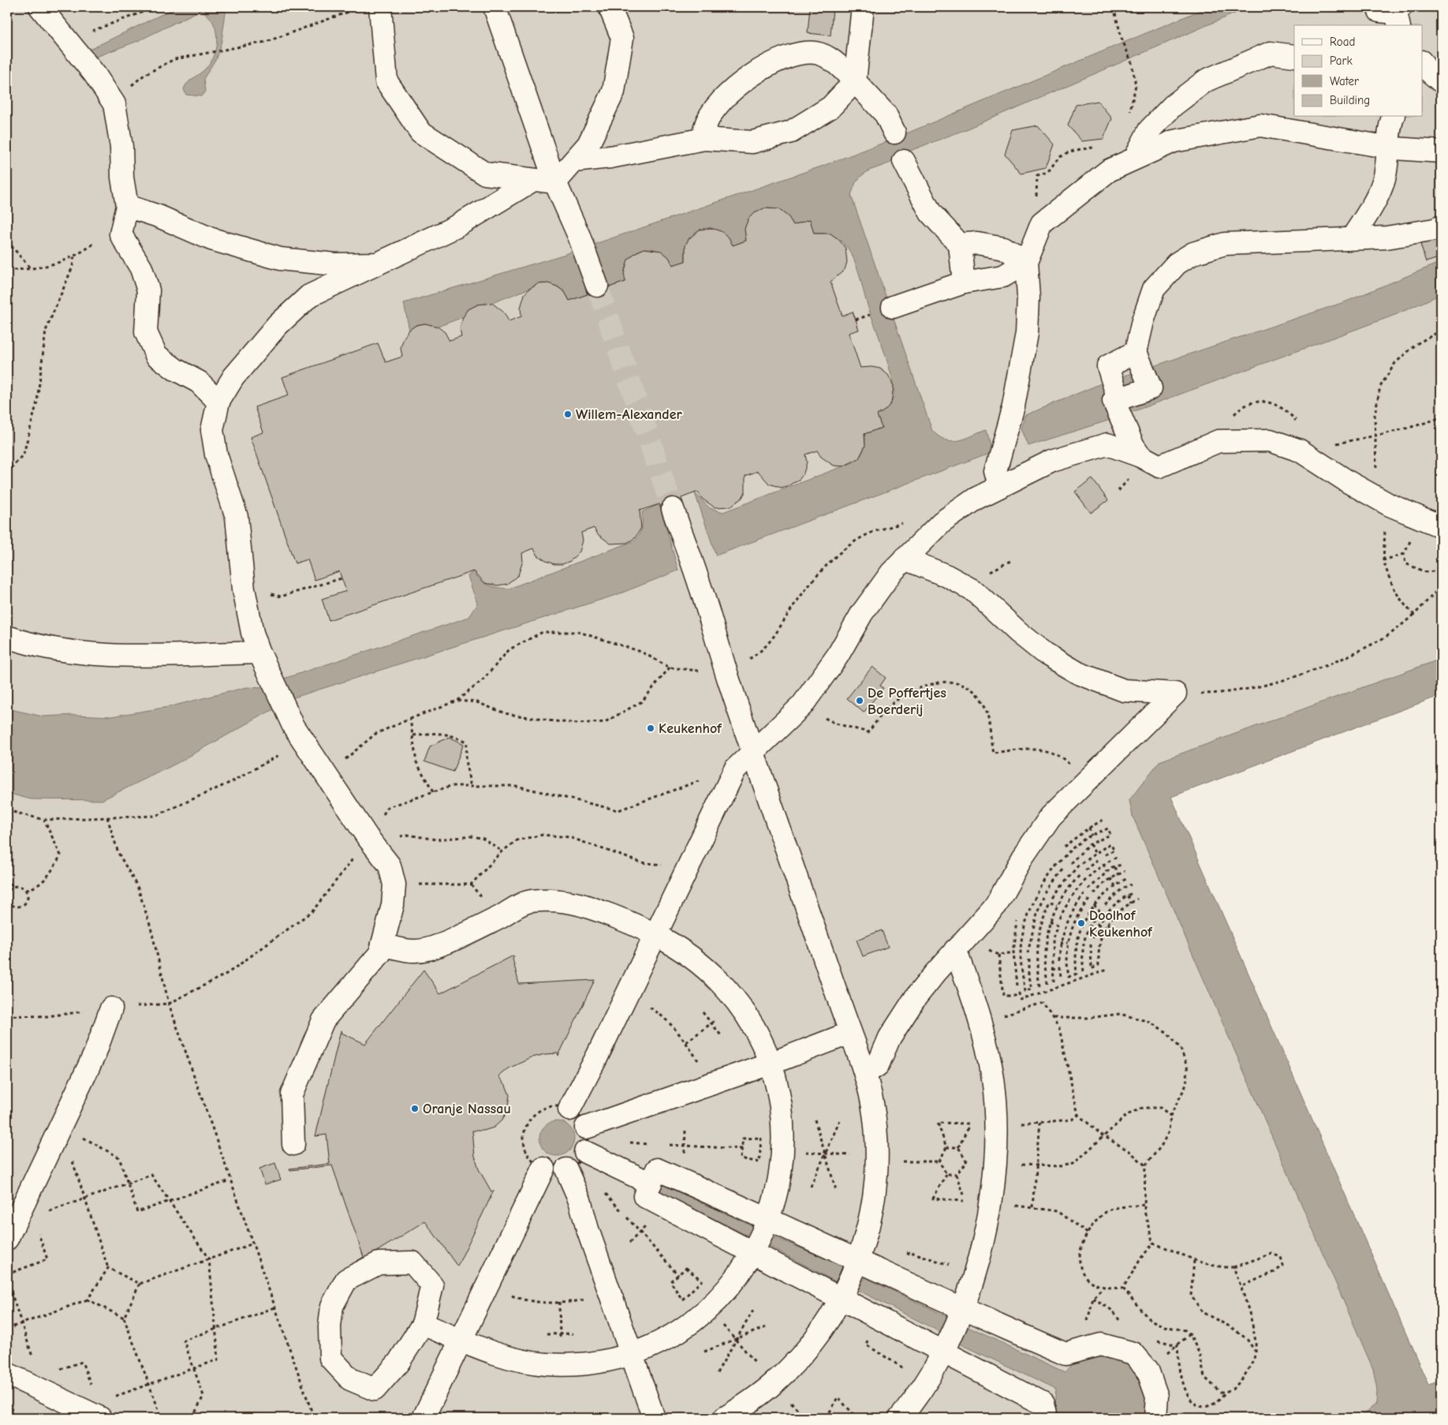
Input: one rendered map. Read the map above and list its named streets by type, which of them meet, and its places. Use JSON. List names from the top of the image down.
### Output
{
  "places": [
    "Willem-Alexander",
    "De Poffertjes Boerderij",
    "Keukenhof",
    "Doolhof Keukenhof",
    "Oranje Nassau"
  ],
  "legend": [
    "Road",
    "Park",
    "Water",
    "Building"
  ]
}
